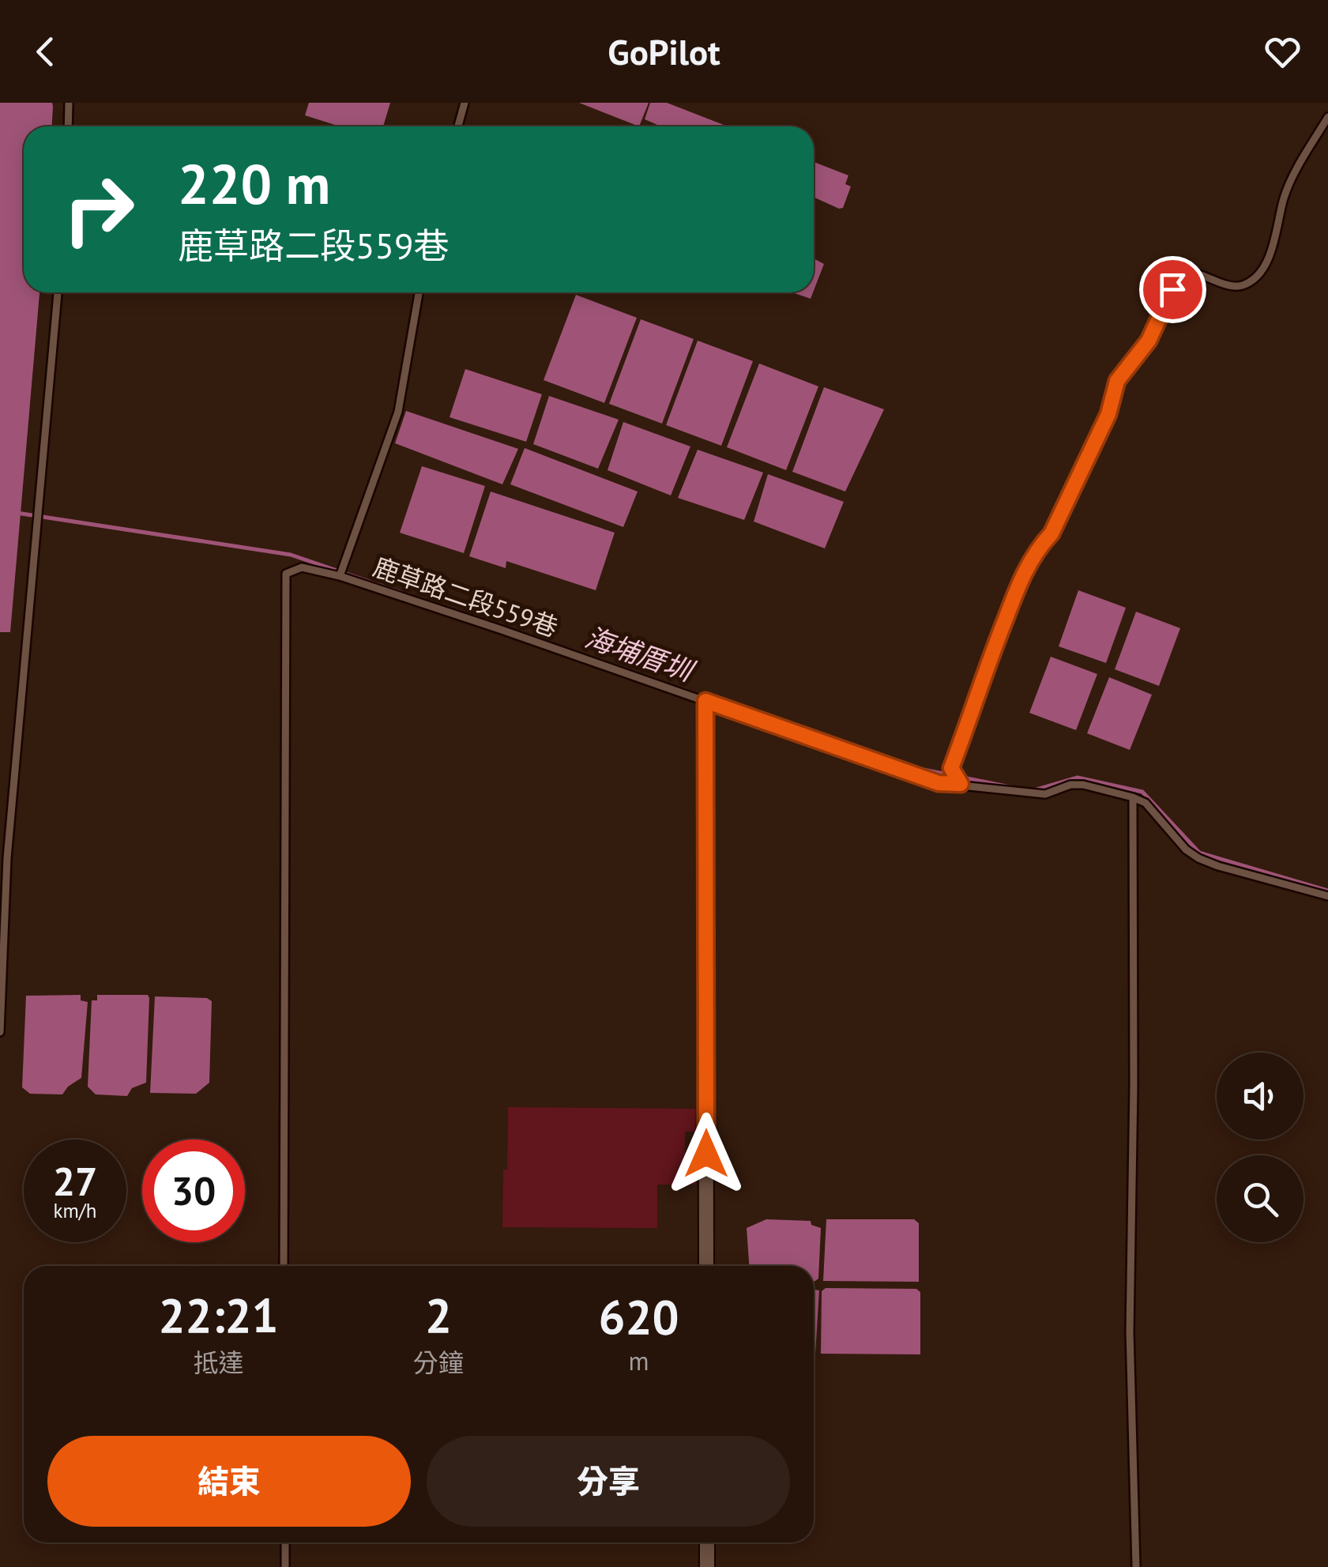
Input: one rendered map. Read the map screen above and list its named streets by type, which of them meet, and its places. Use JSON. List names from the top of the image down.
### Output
{
  "streets": {
    "lane": ["鹿草路二段559巷"]
  },
  "water": ["海埔厝圳"],
  "page": {
    "header": "GoPilot",
    "turn": ["220 m", "鹿草路二段559巷"],
    "speed": "27 km/h",
    "limit": "30",
    "eta": [
      "22:21",
      "抵達",
      "2",
      "分鐘",
      "620",
      "m"
    ],
    "buttons": ["結束", "分享"]
  }
}
